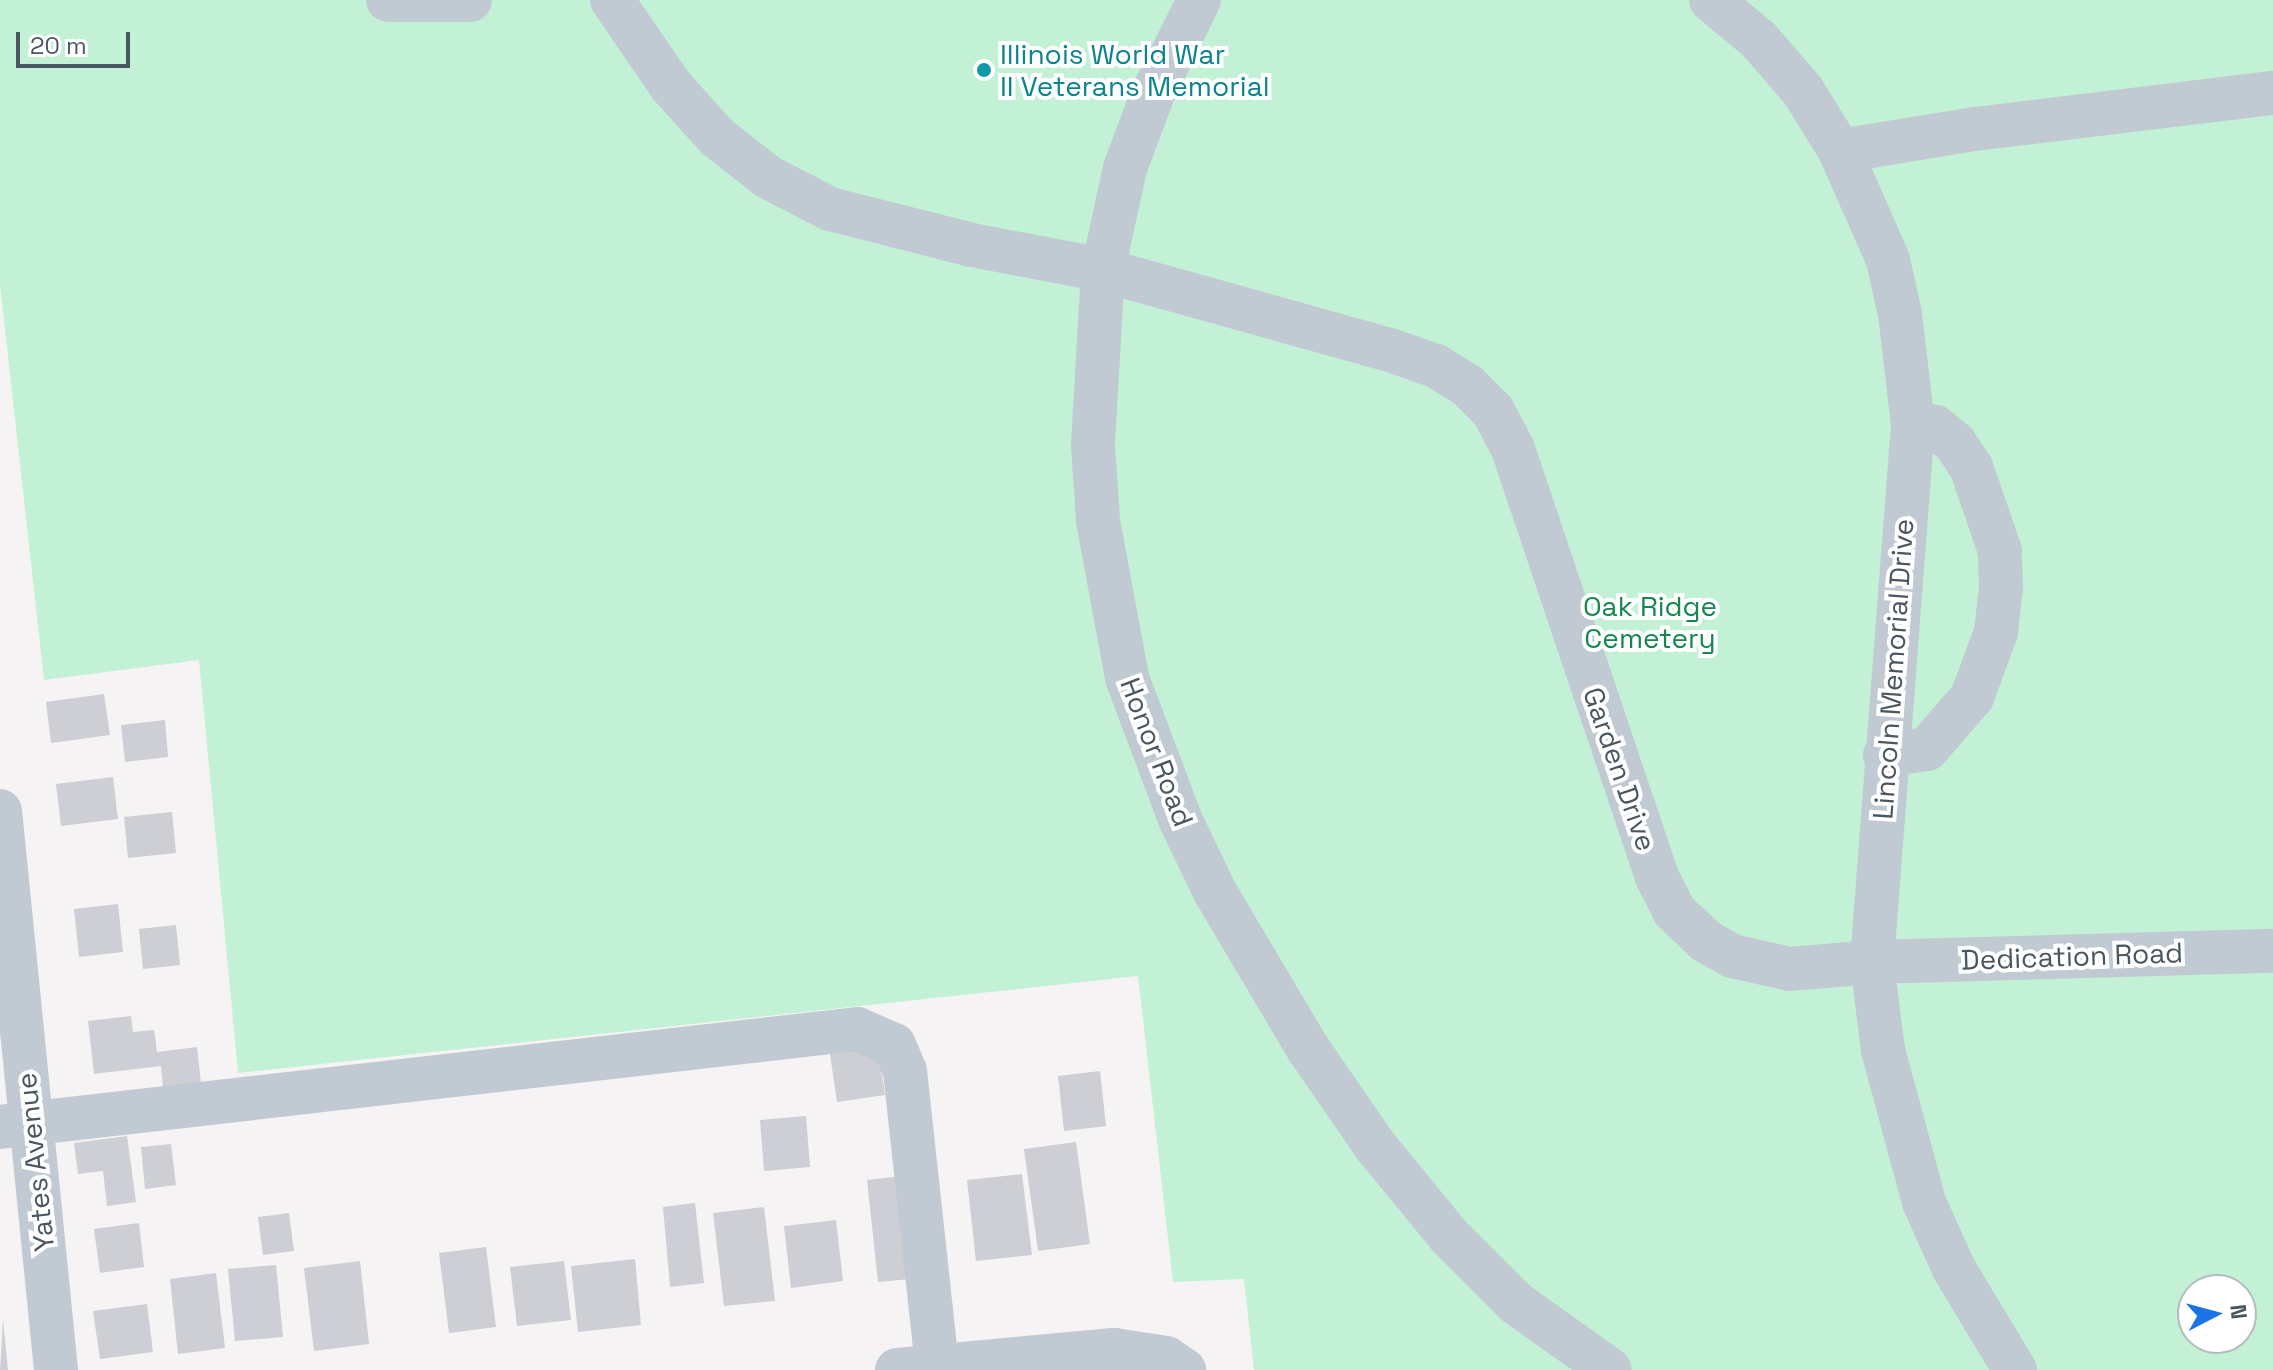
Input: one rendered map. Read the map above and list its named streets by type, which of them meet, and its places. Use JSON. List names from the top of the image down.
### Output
{
  "streets": {
    "street": [
      "Lincoln Memorial Drive",
      "Honor Road",
      "Garden Drive",
      "Dedication Road",
      "Yates Avenue"
    ]
  },
  "crossings": [
    ["Lincoln Memorial Drive", "Garden Drive"],
    ["Lincoln Memorial Drive", "Dedication Road"],
    ["Honor Road", "Garden Drive"],
    ["Garden Drive", "Dedication Road"]
  ],
  "parks": ["Oak Ridge Cemetery"],
  "places": ["Illinois World War II Veterans Memorial"],
  "scale_bar": "20 m",
  "north": "right"
}
